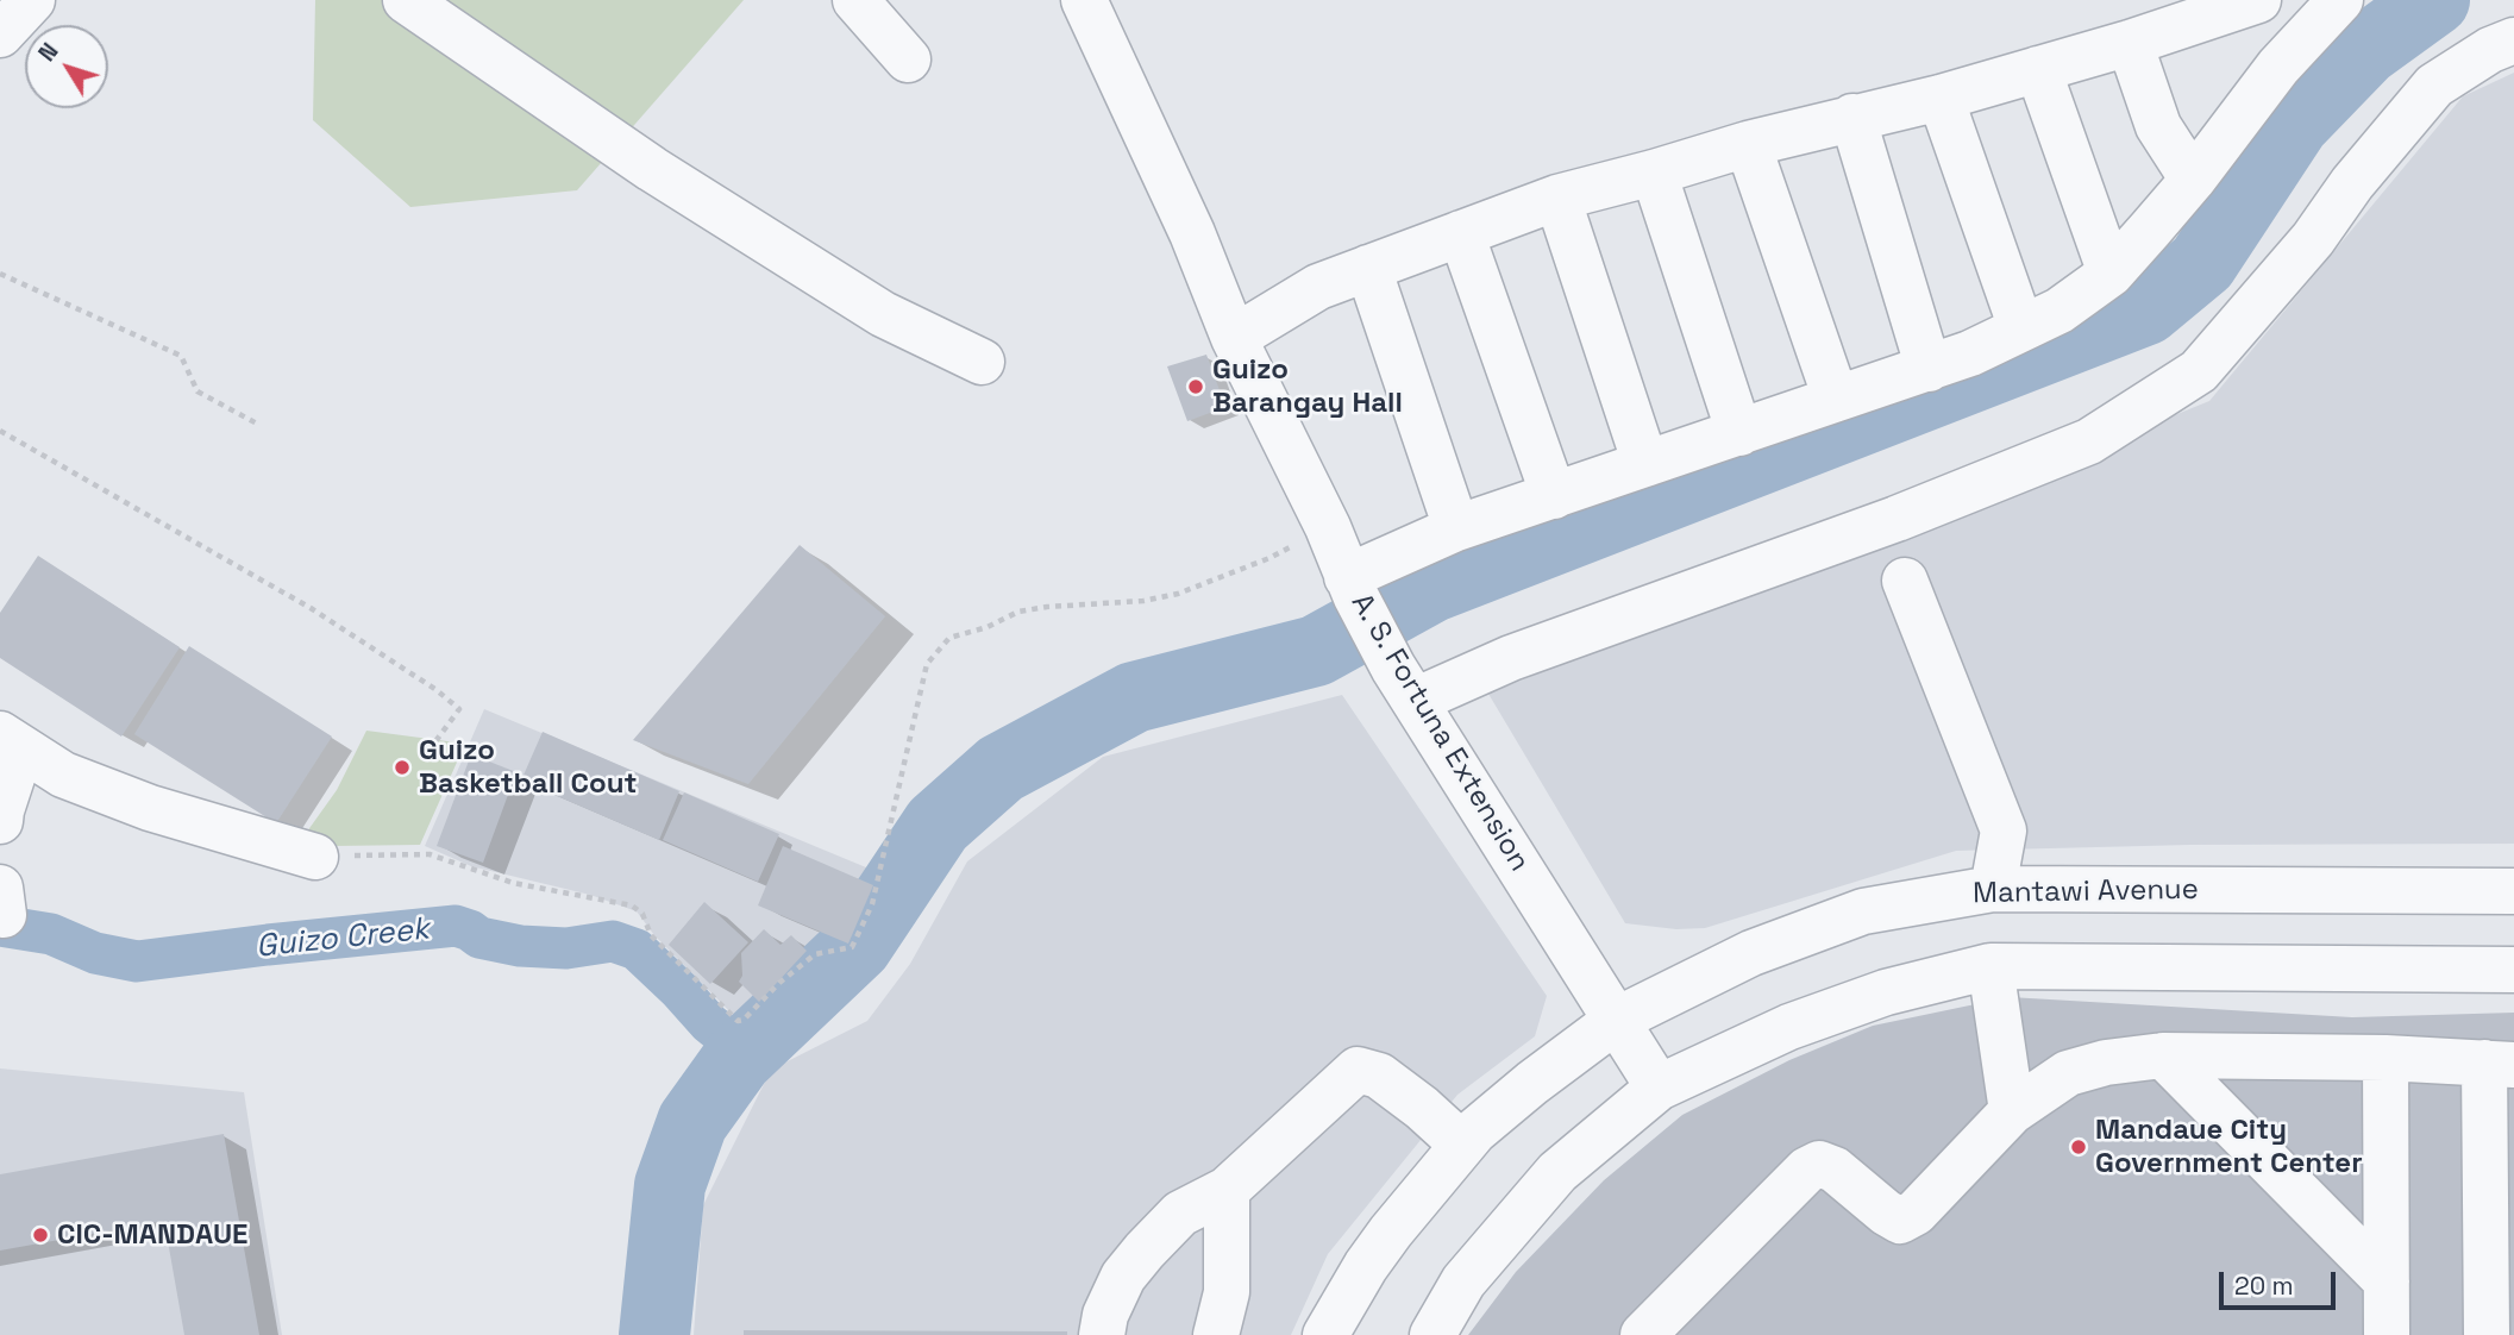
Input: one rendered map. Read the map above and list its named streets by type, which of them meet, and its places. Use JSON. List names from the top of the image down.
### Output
{
  "streets": {
    "street": ["A. S. Fortuna Extension", "Mantawi Avenue"]
  },
  "crossings": [
    ["A. S. Fortuna Extension", "Mantawi Avenue"]
  ],
  "water": ["Guizo Creek"],
  "places": [
    "Guizo Barangay Hall",
    "Guizo Basketball Cout",
    "Mandaue City Government Center",
    "CIC-MANDAUE"
  ],
  "scale_bar": "20 m",
  "north": "top left"
}
